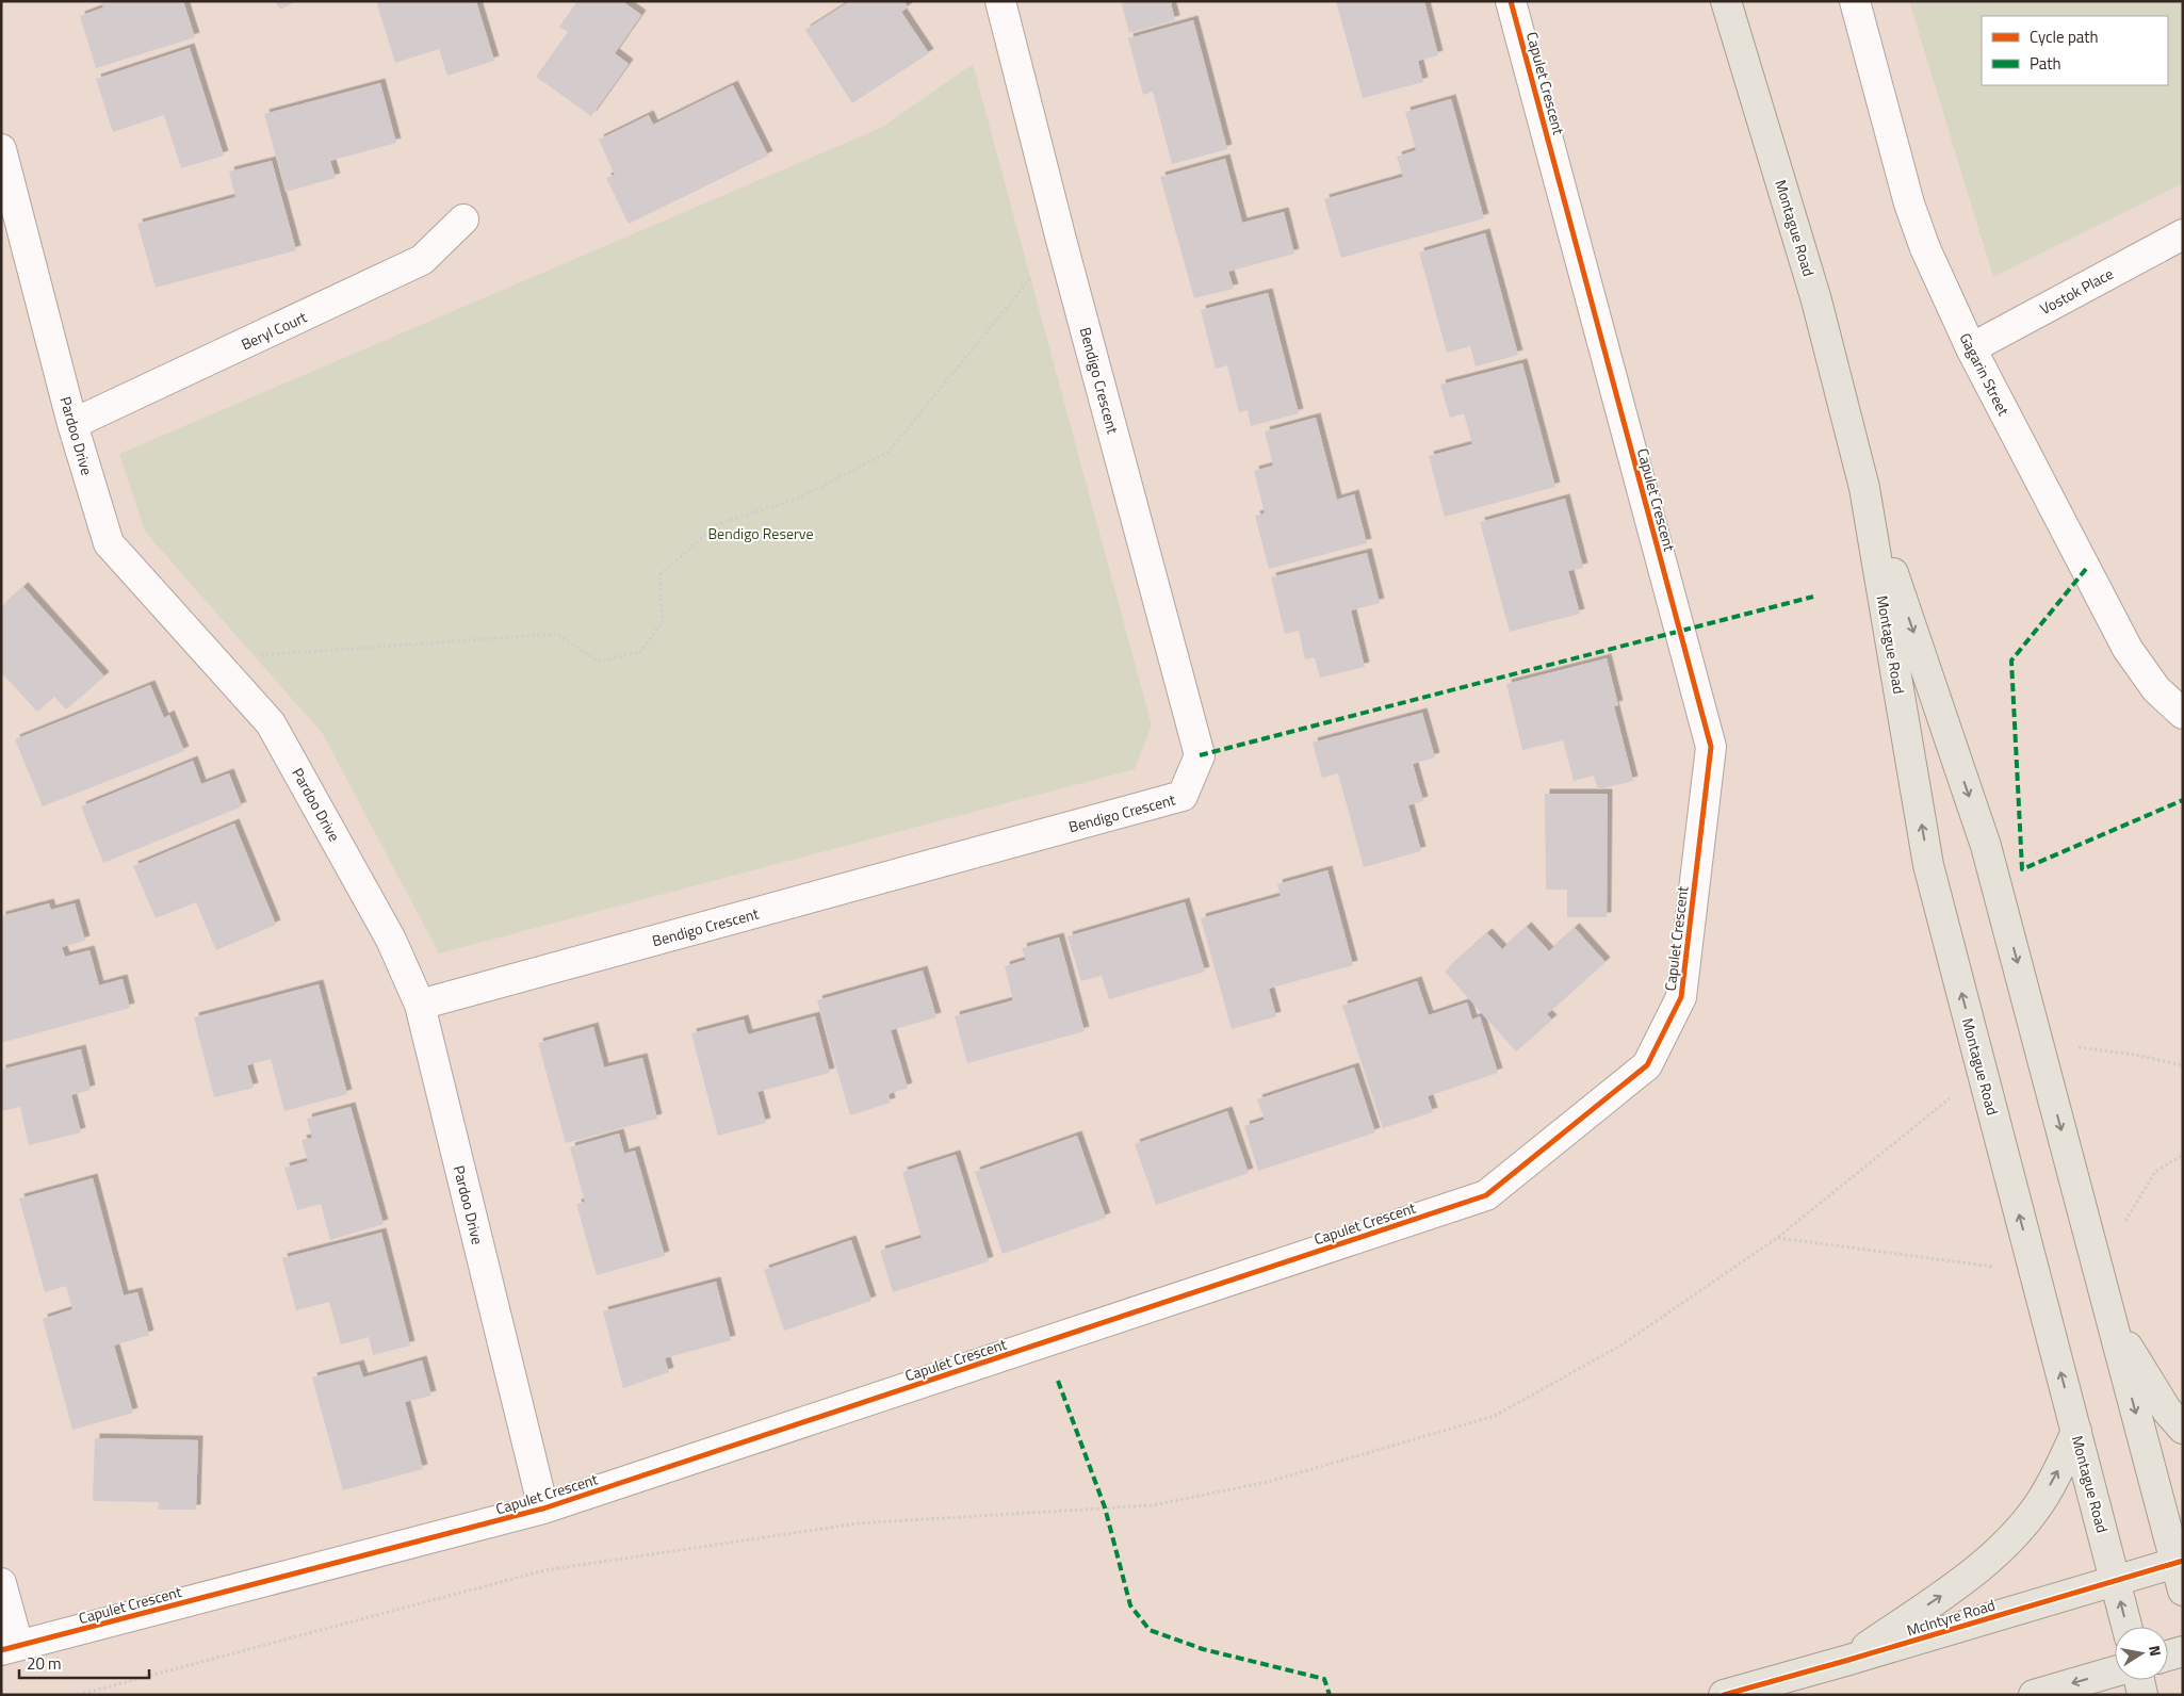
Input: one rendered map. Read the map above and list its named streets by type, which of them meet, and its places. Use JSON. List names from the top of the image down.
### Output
{
  "streets": {
    "main road": ["Montague Road", "McIntyre Road"],
    "street": [
      "Capulet Crescent",
      "Vostok Place",
      "Beryl Court",
      "Gagarin Street",
      "Bendigo Crescent",
      "Pardoo Drive"
    ]
  },
  "crossings": [
    ["Capulet Crescent", "Pardoo Drive"],
    ["Montague Road", "McIntyre Road"],
    ["Vostok Place", "Gagarin Street"],
    ["Beryl Court", "Pardoo Drive"],
    ["Bendigo Crescent", "Pardoo Drive"]
  ],
  "parks": ["Bendigo Reserve"],
  "legend": ["Cycle path", "Path"],
  "scale_bar": "20 m",
  "north": "right"
}
